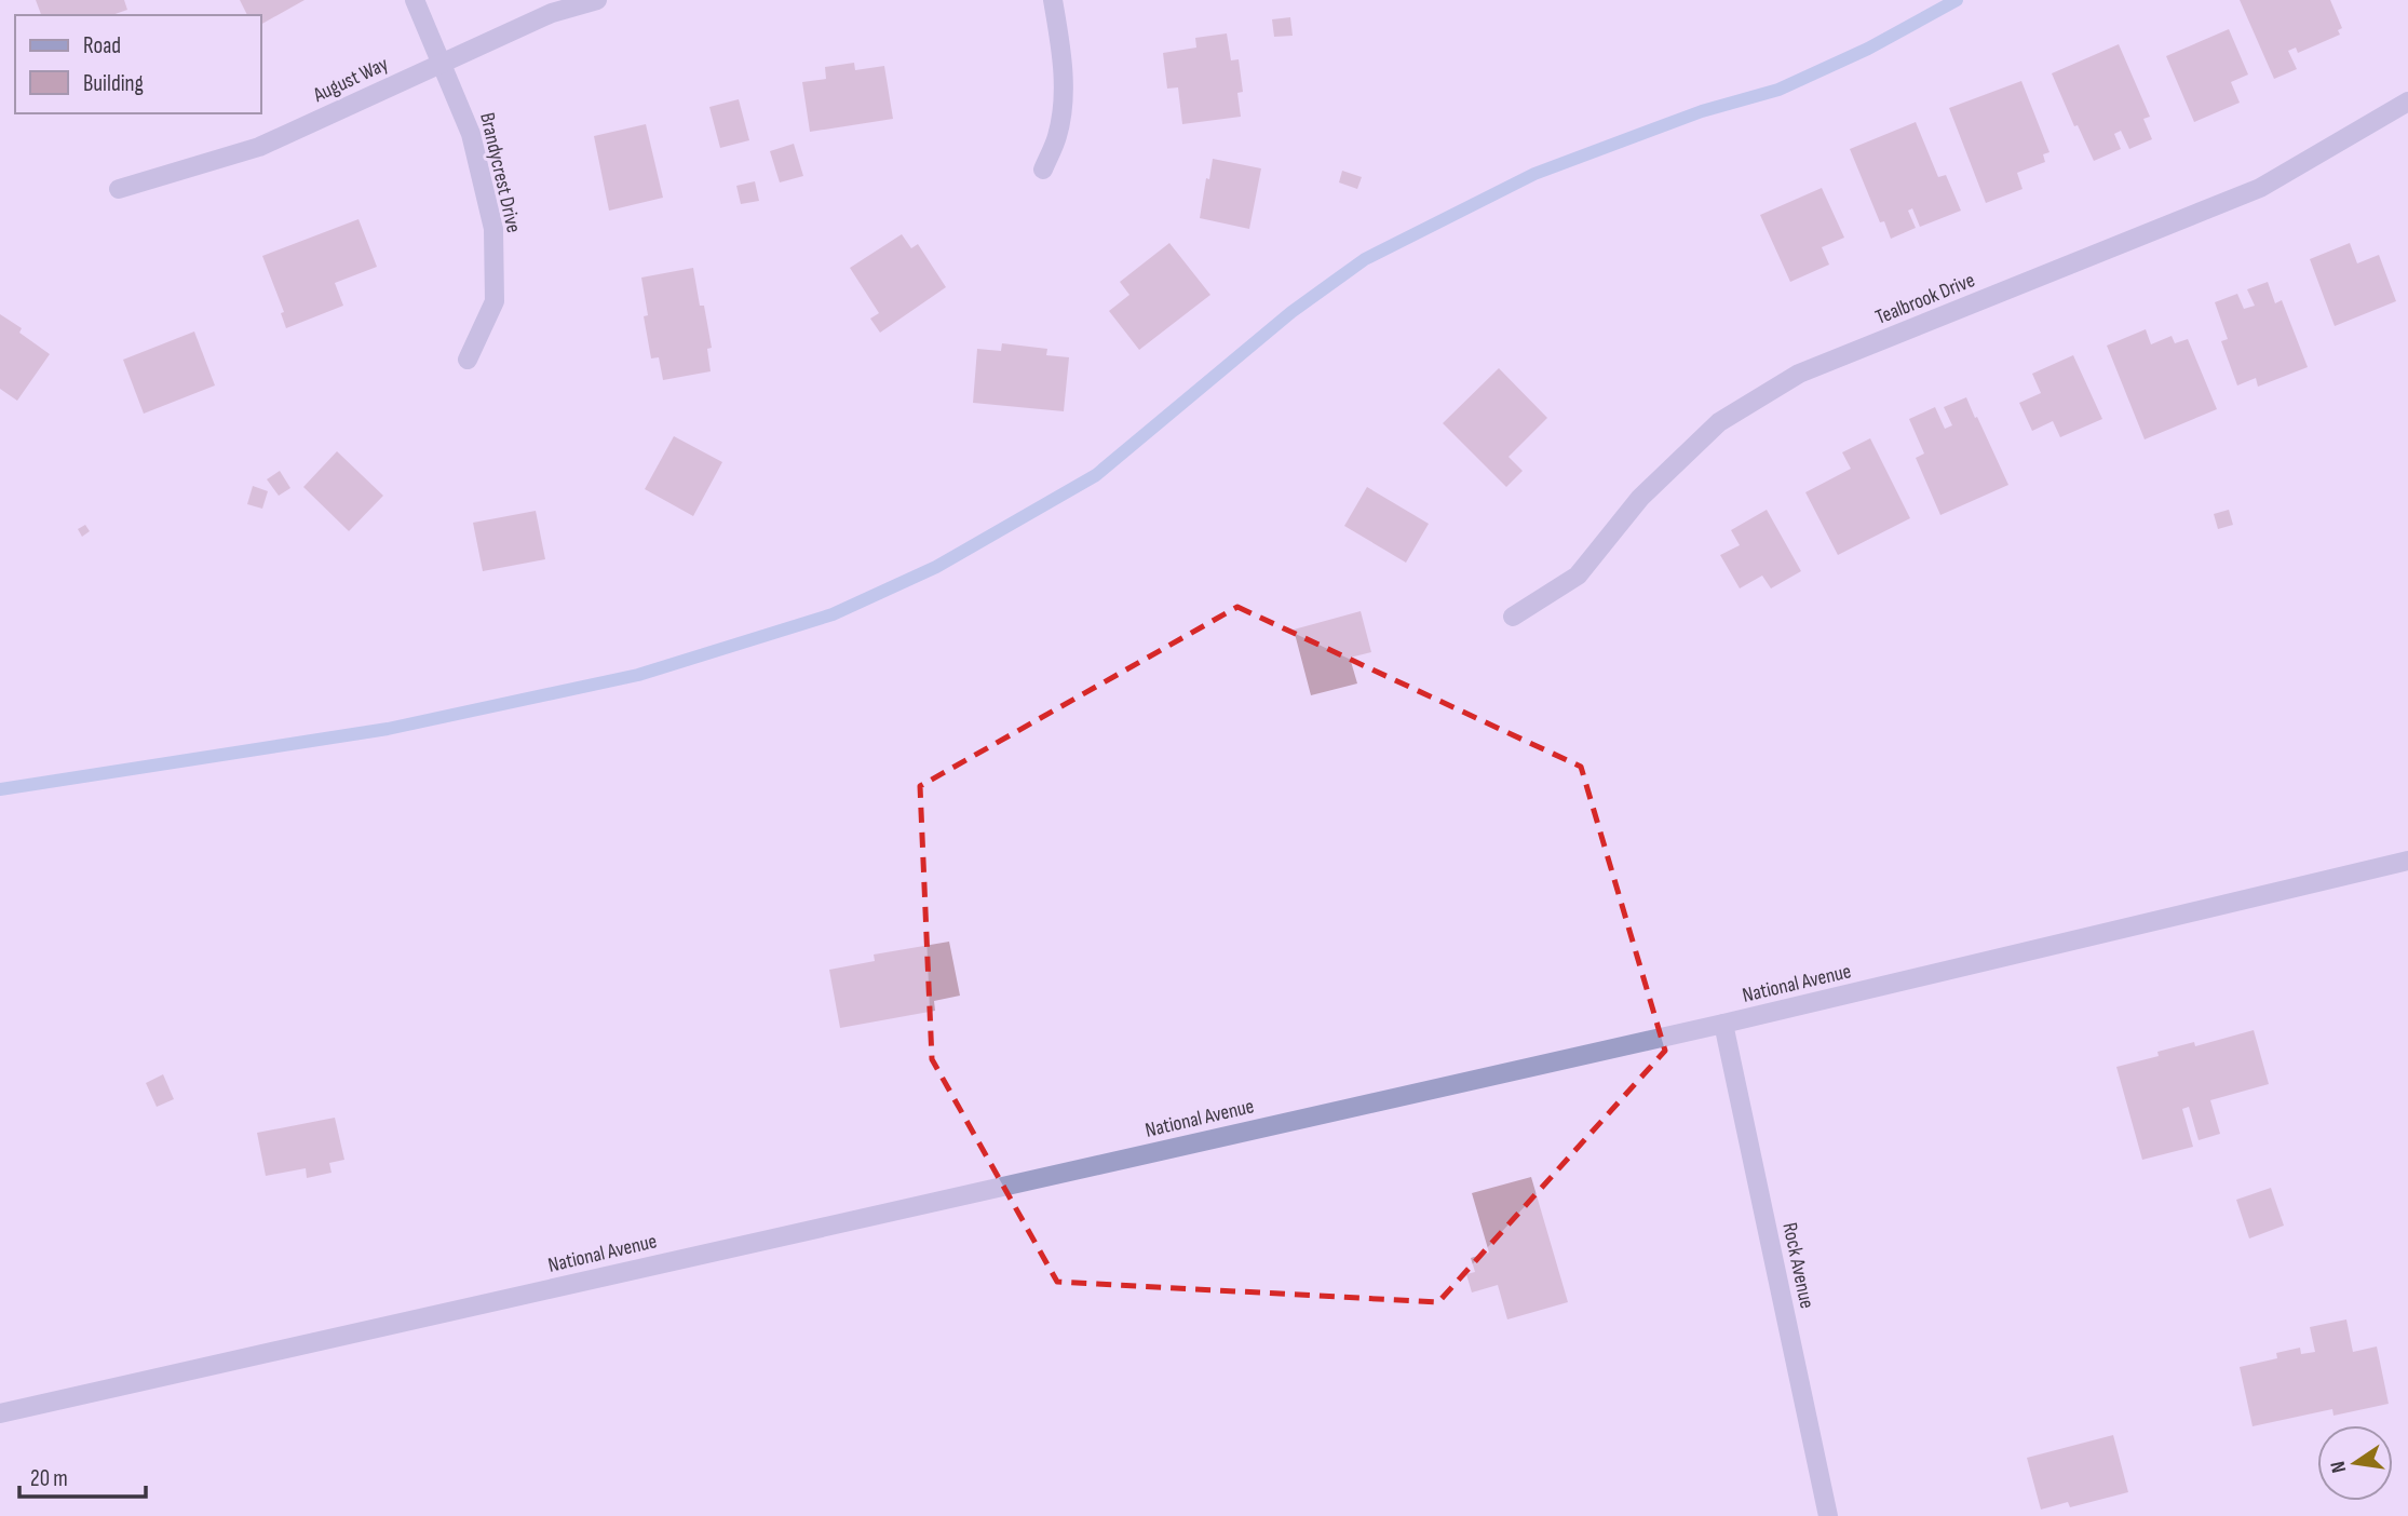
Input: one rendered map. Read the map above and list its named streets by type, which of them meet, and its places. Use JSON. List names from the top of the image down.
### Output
{
  "streets": {
    "street": [
      "August Way",
      "Brandycrest Drive",
      "Tealbrook Drive",
      "National Avenue",
      "Rock Avenue"
    ]
  },
  "crossings": [
    ["August Way", "Brandycrest Drive"],
    ["National Avenue", "Rock Avenue"]
  ],
  "legend": ["Road", "Building"],
  "scale_bar": "20 m",
  "north": "left"
}
